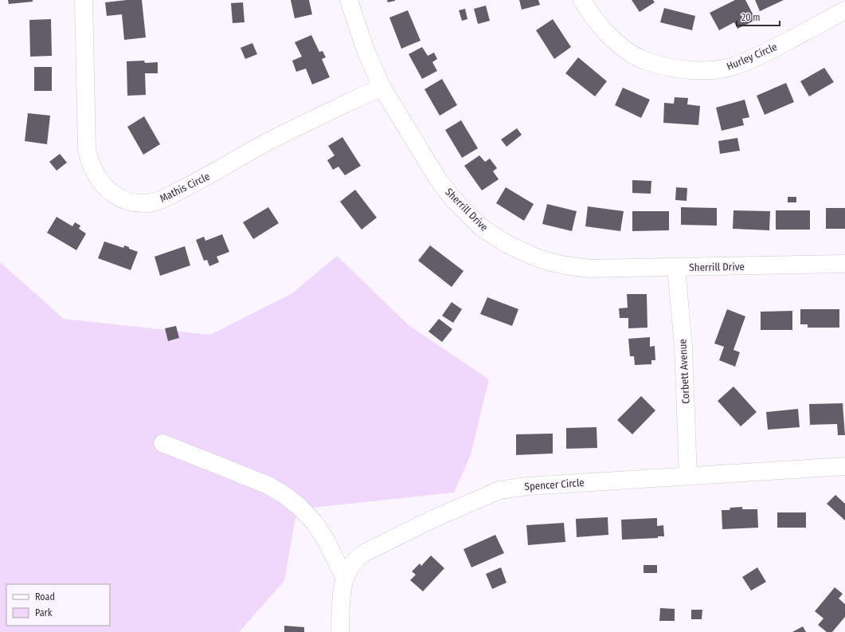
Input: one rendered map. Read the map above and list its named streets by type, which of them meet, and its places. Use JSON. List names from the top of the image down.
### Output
{
  "streets": {
    "street": [
      "Hurley Circle",
      "Mathis Circle",
      "Sherrill Drive",
      "Corbett Avenue",
      "Spencer Circle"
    ]
  },
  "crossings": [
    ["Mathis Circle", "Sherrill Drive"],
    ["Sherrill Drive", "Corbett Avenue"],
    ["Corbett Avenue", "Spencer Circle"]
  ],
  "legend": ["Road", "Park"],
  "scale_bar": "20 m"
}
